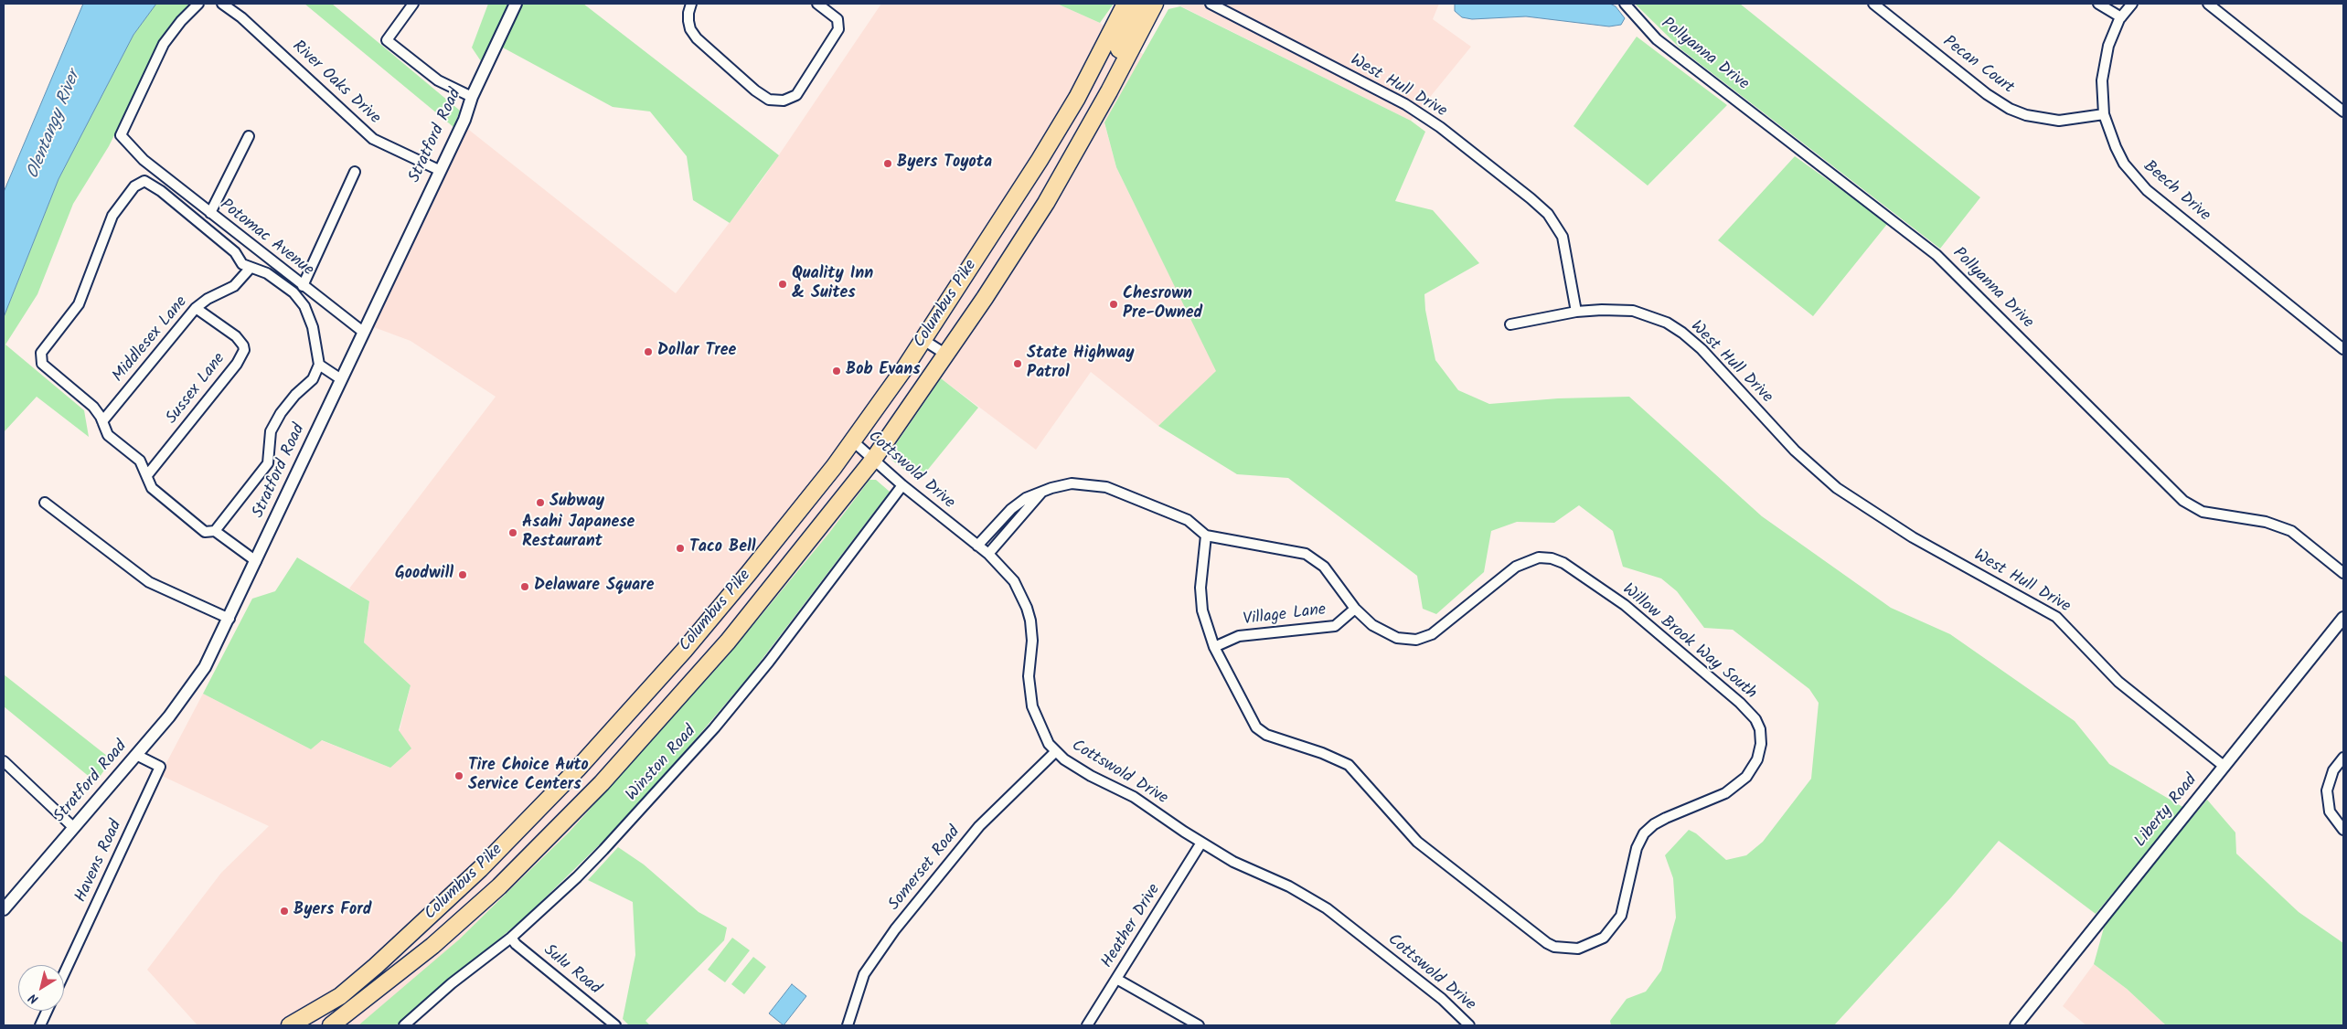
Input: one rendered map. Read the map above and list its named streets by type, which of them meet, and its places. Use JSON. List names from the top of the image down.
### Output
{
  "streets": {
    "highway": ["Columbus Pike"],
    "street": [
      "Pollyanna Drive",
      "Pecan Court",
      "River Oaks Drive",
      "West Hull Drive",
      "Stratford Road",
      "Beech Drive",
      "Potomac Avenue",
      "Middlesex Lane",
      "Sussex Lane",
      "Cottswold Drive",
      "Village Lane",
      "Willow Brook Way South",
      "Winston Road",
      "Liberty Road",
      "Havens Road",
      "Somerset Road",
      "Heather Drive",
      "Sulu Road"
    ]
  },
  "crossings": [
    ["Pecan Court", "Beech Drive"],
    ["River Oaks Drive", "Stratford Road"],
    ["West Hull Drive", "Liberty Road"],
    ["Stratford Road", "Potomac Avenue"],
    ["Stratford Road", "Havens Road"],
    ["Columbus Pike", "Cottswold Drive"],
    ["Middlesex Lane", "Sussex Lane"],
    ["Cottswold Drive", "Winston Road"],
    ["Cottswold Drive", "Somerset Road"],
    ["Cottswold Drive", "Heather Drive"],
    ["Village Lane", "Willow Brook Way South"],
    ["Winston Road", "Sulu Road"]
  ],
  "water": ["Olentangy River"],
  "places": [
    "Byers Toyota",
    "Quality Inn & Suites",
    "Chesrown Pre-Owned",
    "Dollar Tree",
    "State Highway Patrol",
    "Bob Evans",
    "Subway",
    "Asahi Japanese Restaurant",
    "Taco Bell",
    "Goodwill",
    "Delaware Square",
    "Tire Choice Auto Service Centers",
    "Byers Ford"
  ],
  "north": "bottom left"
}
